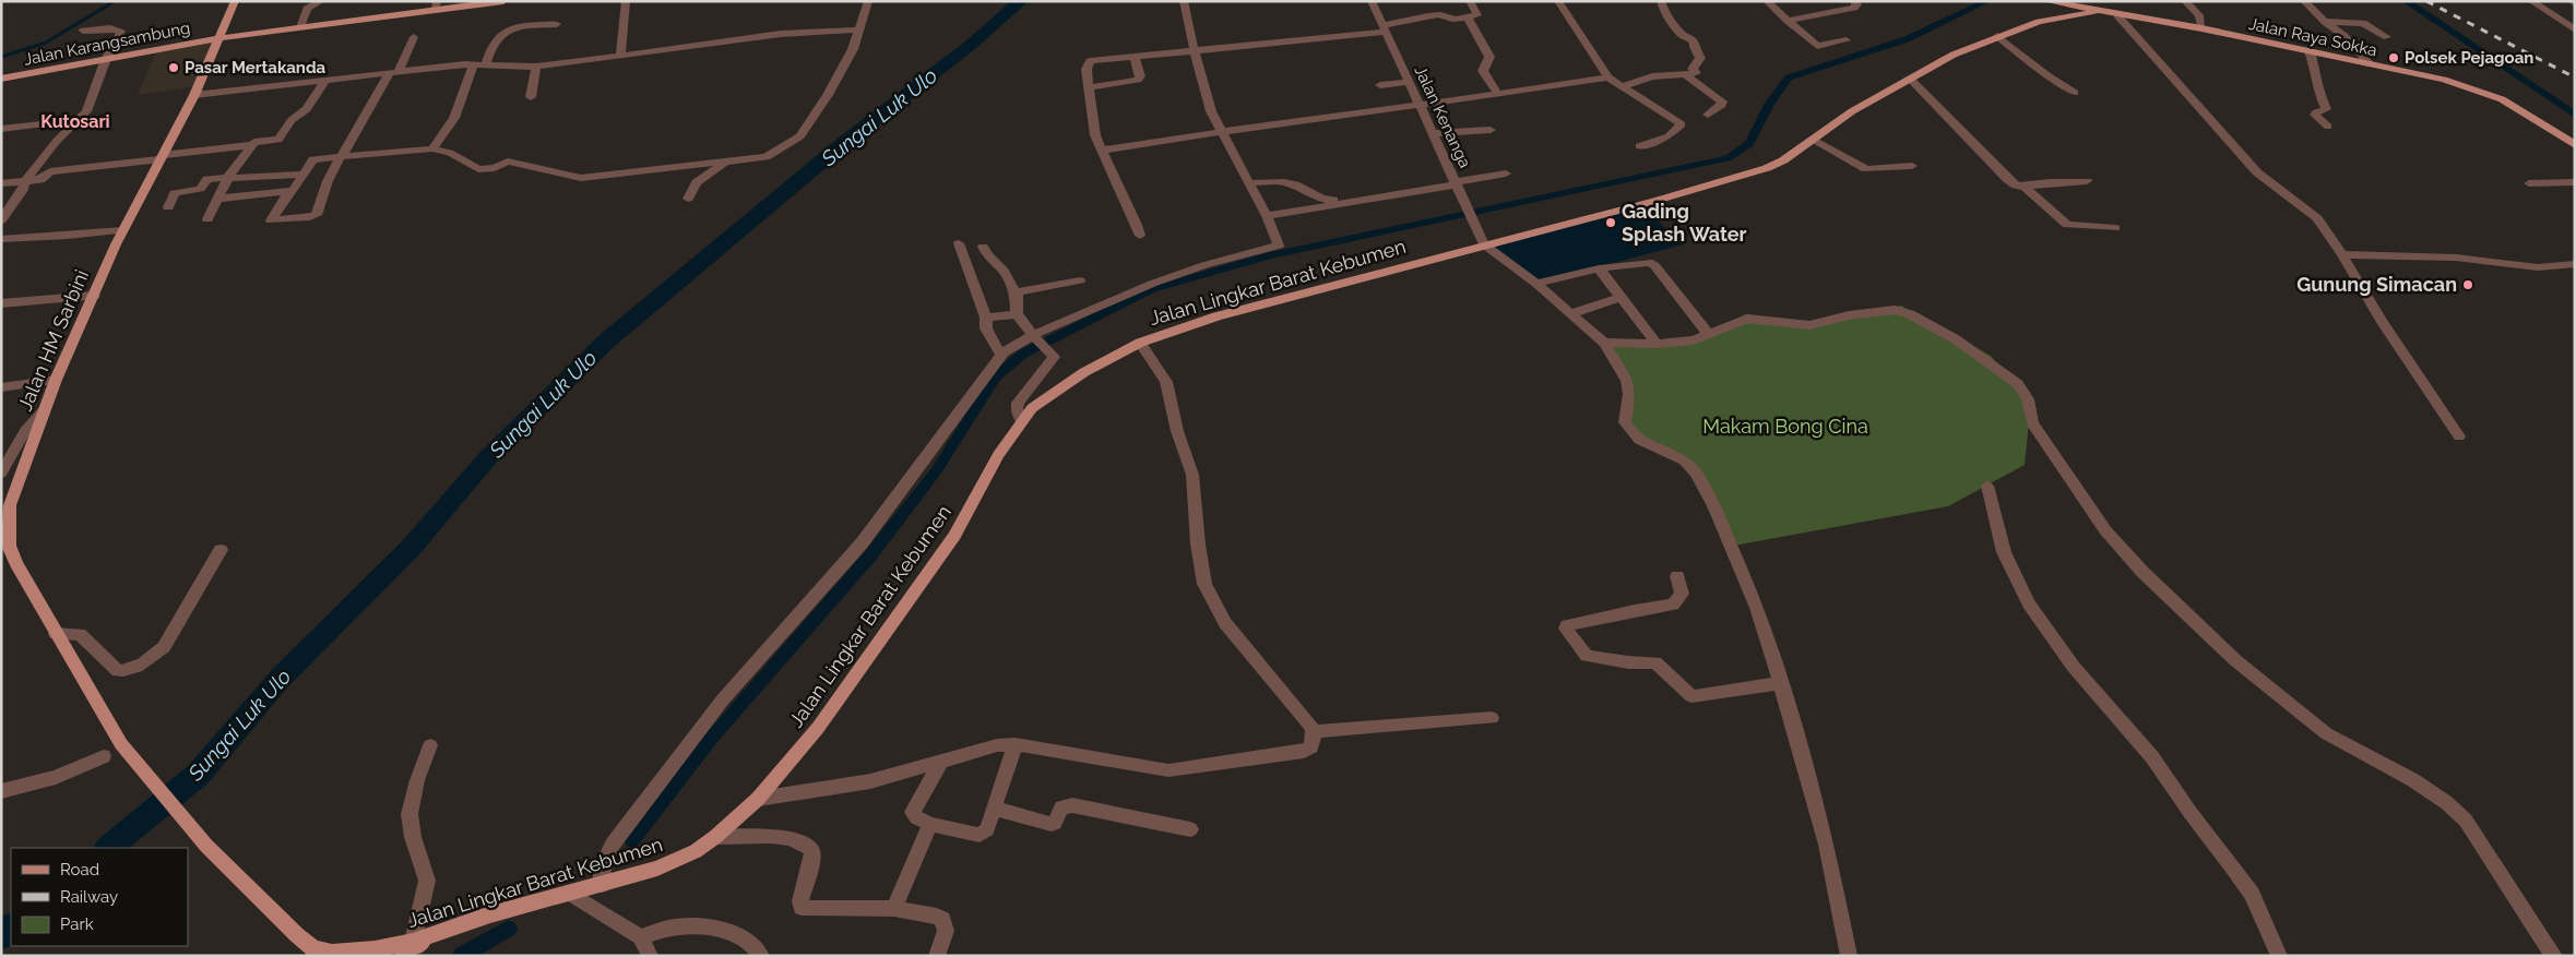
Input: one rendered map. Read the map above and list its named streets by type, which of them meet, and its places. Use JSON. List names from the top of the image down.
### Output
{
  "streets": {
    "main road": [
      "Jalan Raya Sokka",
      "Jalan Karangsambung",
      "Jalan Lingkar Barat Kebumen",
      "Jalan HM Sarbini"
    ],
    "street": ["Jalan Kenanga"]
  },
  "crossings": [
    ["Jalan Raya Sokka", "Jalan Lingkar Barat Kebumen"],
    ["Jalan Karangsambung", "Jalan HM Sarbini"],
    ["Jalan Kenanga", "Jalan Lingkar Barat Kebumen"],
    ["Jalan Lingkar Barat Kebumen", "Jalan HM Sarbini"]
  ],
  "districts": ["Kutosari"],
  "water": ["Sungai Luk Ulo"],
  "parks": ["Makam Bong Cina"],
  "places": [
    "Polsek Pejagoan",
    "Pasar Mertakanda",
    "Gading Splash Water",
    "Gunung Simacan"
  ],
  "legend": ["Road", "Railway", "Park"]
}
